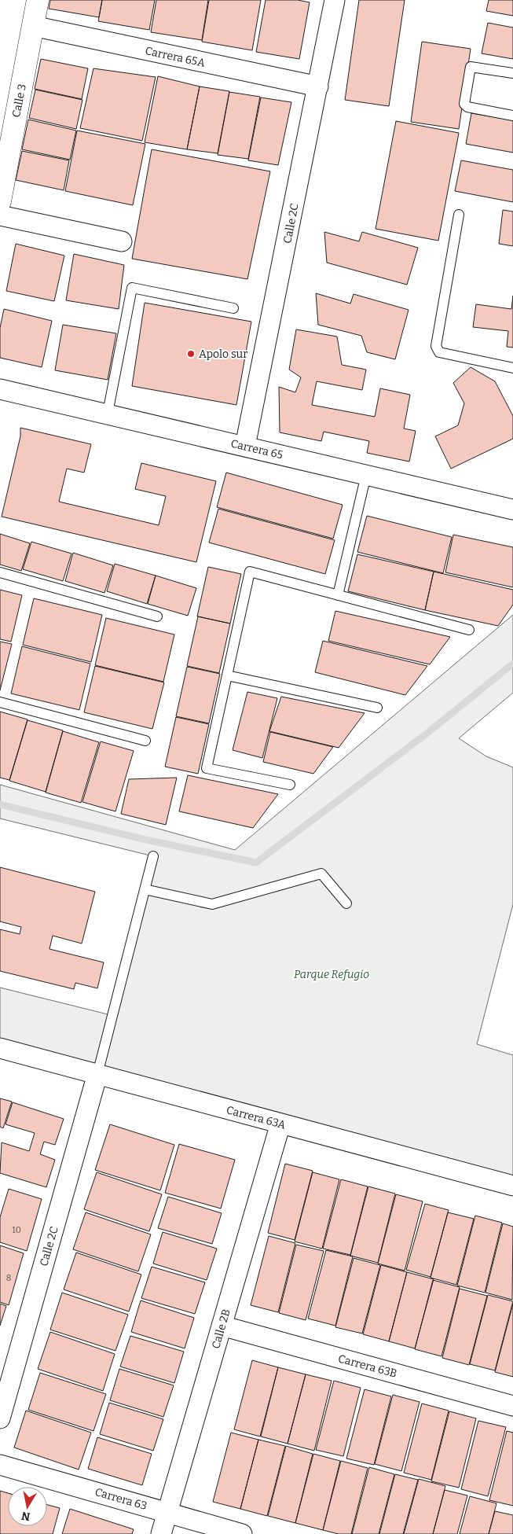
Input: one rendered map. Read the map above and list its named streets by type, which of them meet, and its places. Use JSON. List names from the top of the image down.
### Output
{
  "streets": {
    "street": [
      "Carrera 65A",
      "Calle 3",
      "Calle 2C",
      "Carrera 65",
      "Carrera 63A",
      "Calle 2B",
      "Carrera 63B",
      "Carrera 63"
    ]
  },
  "crossings": [
    ["Carrera 65A", "Calle 3"],
    ["Carrera 65A", "Calle 2C"],
    ["Calle 2C", "Carrera 65"],
    ["Calle 2C", "Carrera 63A"],
    ["Carrera 63A", "Calle 2B"],
    ["Calle 2B", "Carrera 63B"],
    ["Calle 2B", "Carrera 63"]
  ],
  "parks": ["Parque Refugio"],
  "places": ["Apolo sur"],
  "house_numbers": ["10", "8"],
  "north": "bottom"
}
